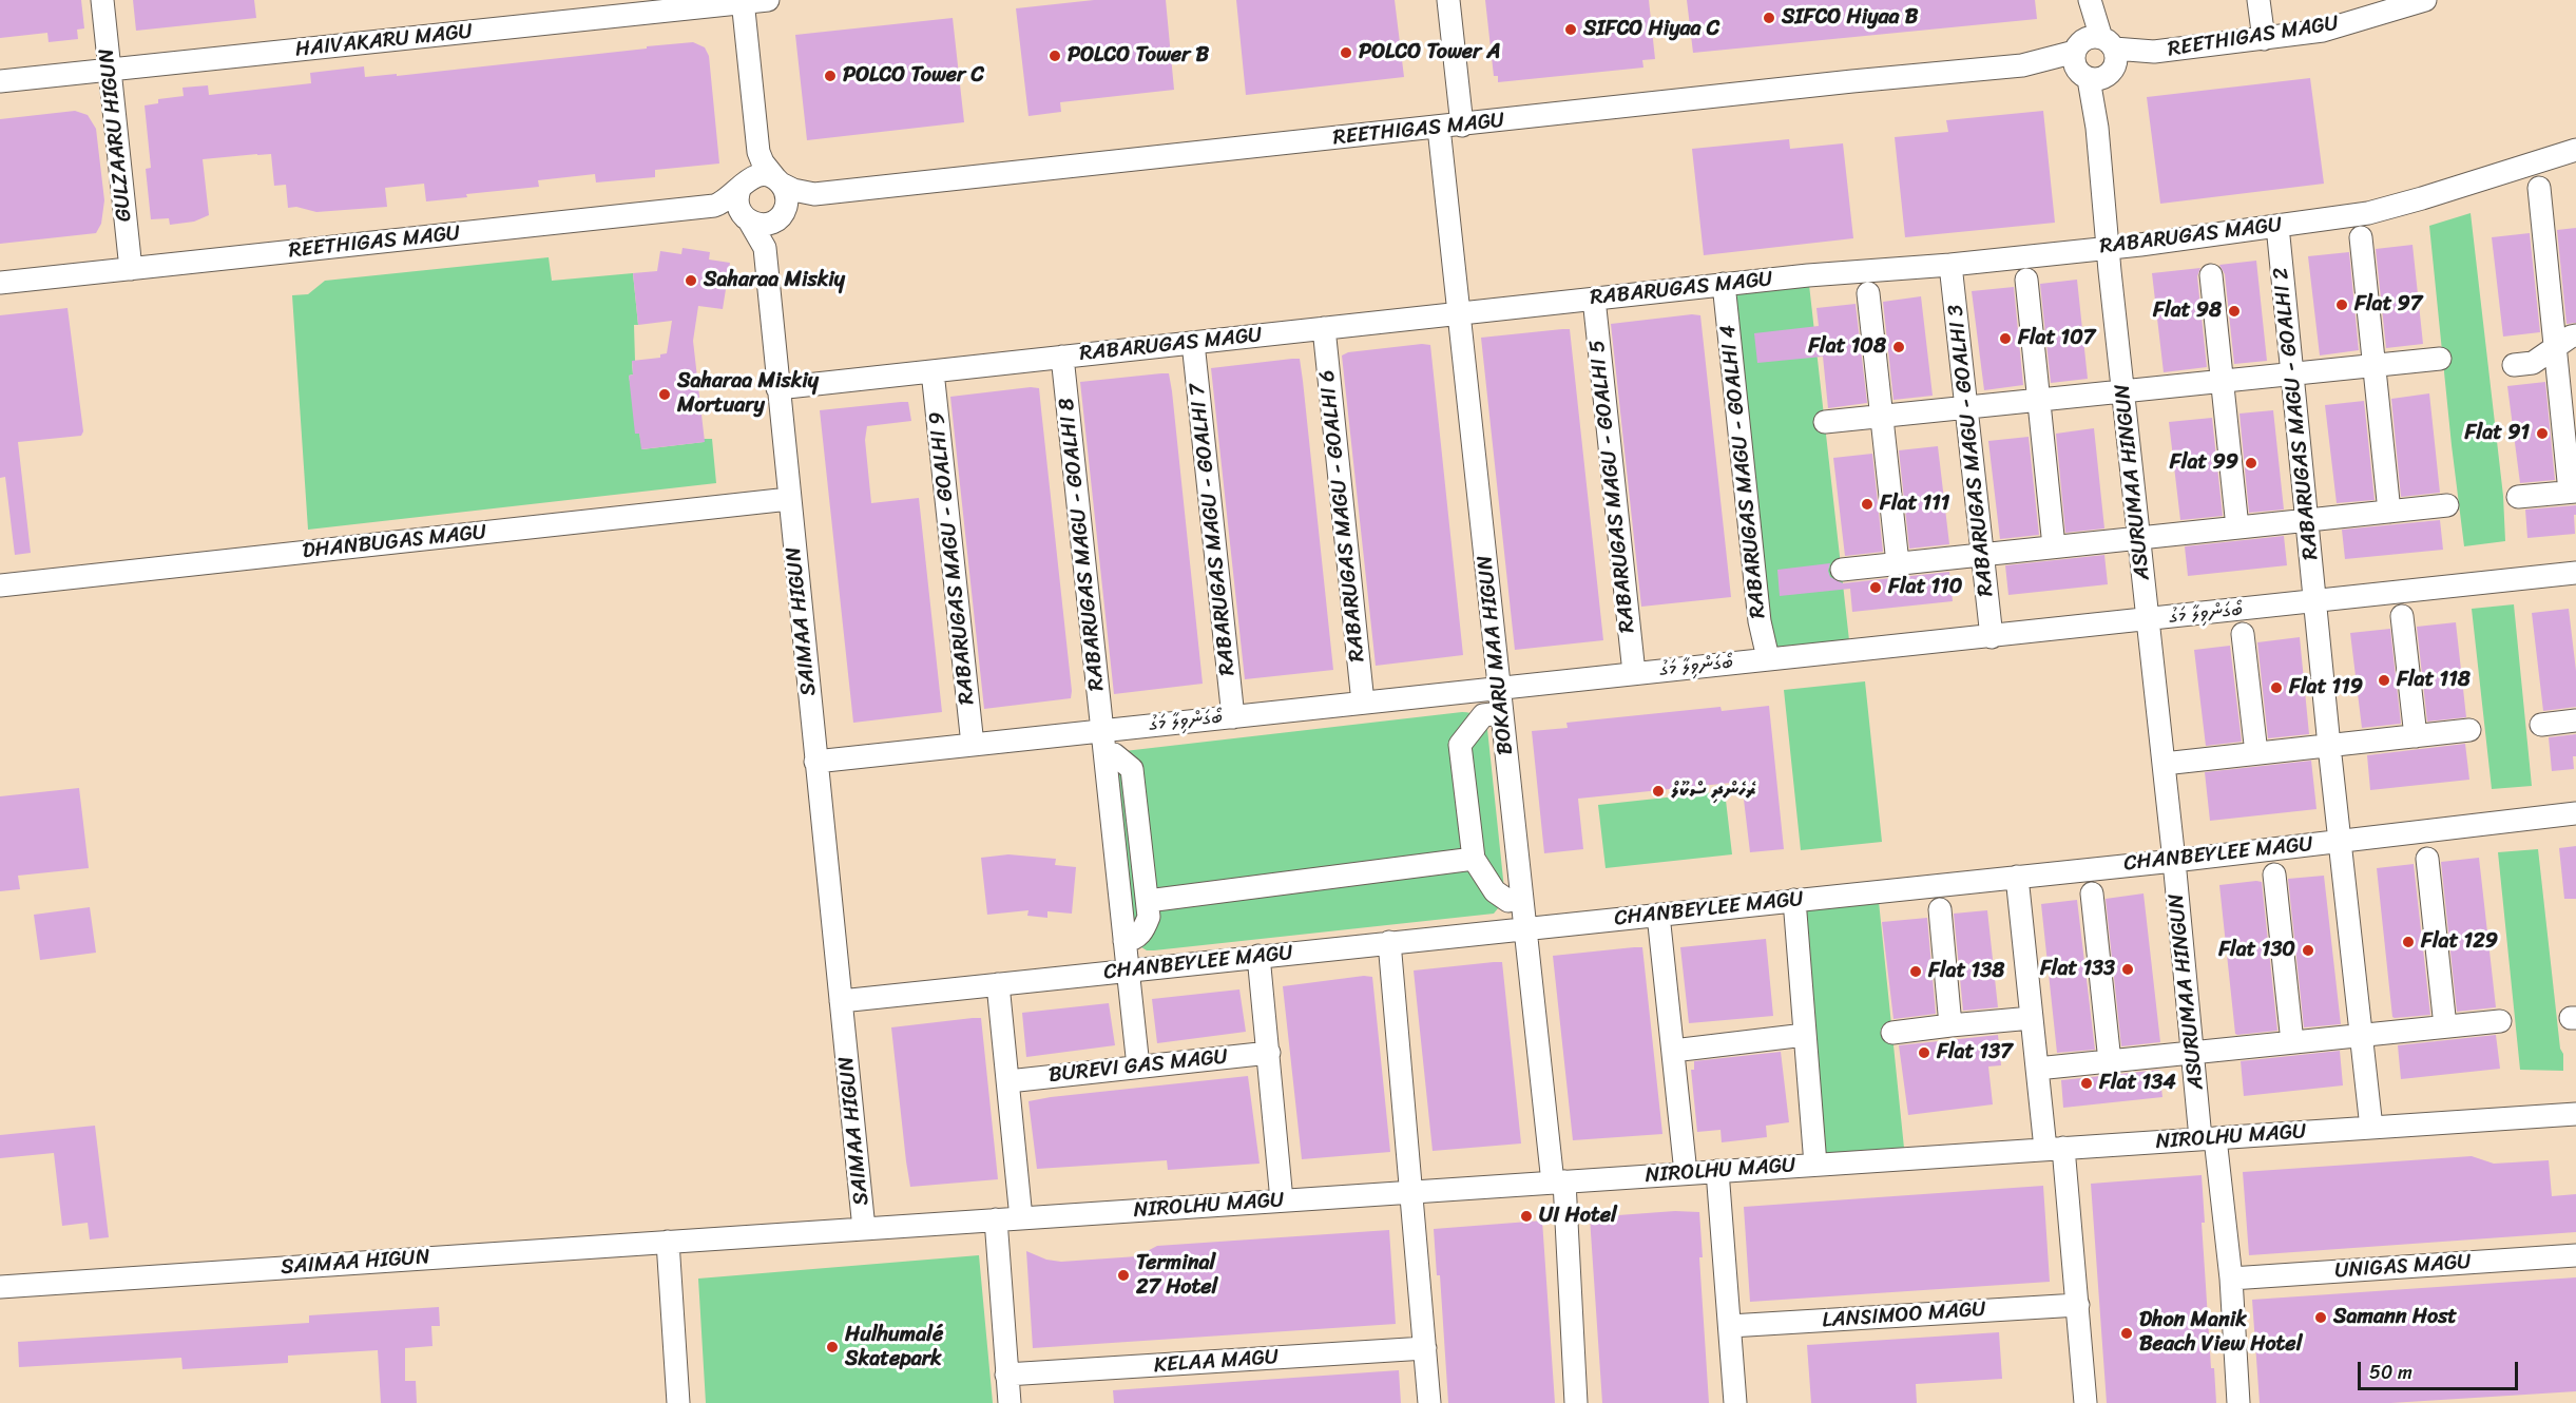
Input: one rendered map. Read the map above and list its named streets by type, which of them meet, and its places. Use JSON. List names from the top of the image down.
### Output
{
  "streets": {
    "street": [
      "REETHIGAS MAGU",
      "HAIVAKARU MAGU",
      "GULZAARU HIGUN",
      "RABARUGAS MAGU",
      "RABARUGAS MAGU - GOALHI 2",
      "RABARUGAS MAGU - GOALHI 3",
      "RABARUGAS MAGU - GOALHI 4",
      "ASURUMAA HINGUN",
      "RABARUGAS MAGU - GOALHI 5",
      "RABARUGAS MAGU - GOALHI 6",
      "RABARUGAS MAGU - GOALHI 7",
      "DHANBUGAS MAGU",
      "RABARUGAS MAGU - GOALHI 8",
      "RABARUGAS MAGU - GOALHI 9",
      "ބޯގަންވިލާ މަގު",
      "SAIMAA HIGUN",
      "BOKARU MAA HIGUN",
      "CHANBEYLEE MAGU",
      "BUREVI GAS MAGU",
      "NIROLHU MAGU",
      "UNIGAS MAGU",
      "LANSIMOO MAGU",
      "KELAA MAGU"
    ]
  },
  "crossings": [
    ["REETHIGAS MAGU", "GULZAARU HIGUN"],
    ["REETHIGAS MAGU", "ASURUMAA HINGUN"],
    ["REETHIGAS MAGU", "SAIMAA HIGUN"],
    ["REETHIGAS MAGU", "BOKARU MAA HIGUN"],
    ["HAIVAKARU MAGU", "GULZAARU HIGUN"],
    ["RABARUGAS MAGU", "RABARUGAS MAGU - GOALHI 2"],
    ["RABARUGAS MAGU", "RABARUGAS MAGU - GOALHI 3"],
    ["RABARUGAS MAGU", "RABARUGAS MAGU - GOALHI 4"],
    ["RABARUGAS MAGU", "ASURUMAA HINGUN"],
    ["RABARUGAS MAGU", "RABARUGAS MAGU - GOALHI 5"],
    ["RABARUGAS MAGU", "RABARUGAS MAGU - GOALHI 6"],
    ["RABARUGAS MAGU", "RABARUGAS MAGU - GOALHI 7"],
    ["RABARUGAS MAGU", "RABARUGAS MAGU - GOALHI 8"],
    ["RABARUGAS MAGU", "RABARUGAS MAGU - GOALHI 9"],
    ["RABARUGAS MAGU", "SAIMAA HIGUN"],
    ["RABARUGAS MAGU", "BOKARU MAA HIGUN"],
    ["RABARUGAS MAGU - GOALHI 2", "ބޯގަންވިލާ މަގު"],
    ["RABARUGAS MAGU - GOALHI 2", "CHANBEYLEE MAGU"],
    ["RABARUGAS MAGU - GOALHI 2", "NIROLHU MAGU"],
    ["RABARUGAS MAGU - GOALHI 3", "ބޯގަންވިލާ މަގު"],
    ["RABARUGAS MAGU - GOALHI 4", "ބޯގަންވިލާ މަގު"],
    ["ASURUMAA HINGUN", "ބޯގަންވިލާ މަގު"],
    ["ASURUMAA HINGUN", "CHANBEYLEE MAGU"],
    ["ASURUMAA HINGUN", "NIROLHU MAGU"],
    ["ASURUMAA HINGUN", "UNIGAS MAGU"],
    ["RABARUGAS MAGU - GOALHI 5", "ބޯގަންވިލާ މަގު"],
    ["RABARUGAS MAGU - GOALHI 6", "ބޯގަންވިލާ މަގު"],
    ["RABARUGAS MAGU - GOALHI 7", "ބޯގަންވިލާ މަގު"],
    ["DHANBUGAS MAGU", "SAIMAA HIGUN"],
    ["RABARUGAS MAGU - GOALHI 8", "ބޯގަންވިލާ މަގު"],
    ["RABARUGAS MAGU - GOALHI 8", "CHANBEYLEE MAGU"],
    ["RABARUGAS MAGU - GOALHI 8", "BUREVI GAS MAGU"],
    ["RABARUGAS MAGU - GOALHI 9", "ބޯގަންވިލާ މަގު"],
    ["ބޯގަންވިލާ މަގު", "SAIMAA HIGUN"],
    ["ބޯގަންވިލާ މަގު", "BOKARU MAA HIGUN"],
    ["SAIMAA HIGUN", "CHANBEYLEE MAGU"],
    ["SAIMAA HIGUN", "NIROLHU MAGU"],
    ["BOKARU MAA HIGUN", "CHANBEYLEE MAGU"],
    ["BOKARU MAA HIGUN", "NIROLHU MAGU"]
  ],
  "places": [
    "SIFCO Hiyaa B",
    "SIFCO Hiyaa C",
    "POLCO Tower A",
    "POLCO Tower B",
    "POLCO Tower C",
    "Saharaa Miskiy",
    "Flat 97",
    "Flat 98",
    "Flat 107",
    "Flat 108",
    "Saharaa Miskiy Mortuary",
    "Flat 91",
    "Flat 99",
    "Flat 111",
    "Flat 110",
    "Flat 118",
    "Flat 119",
    "ރެހެންދި ސްކޫލް",
    "Flat 129",
    "Flat 130",
    "Flat 133",
    "Flat 138",
    "Flat 137",
    "Flat 134",
    "UI Hotel",
    "Terminal 27 Hotel",
    "Samann Host",
    "Dhon Manik Beach View Hotel",
    "Hulhumalé Skatepark"
  ],
  "scale_bar": "50 m"
}
